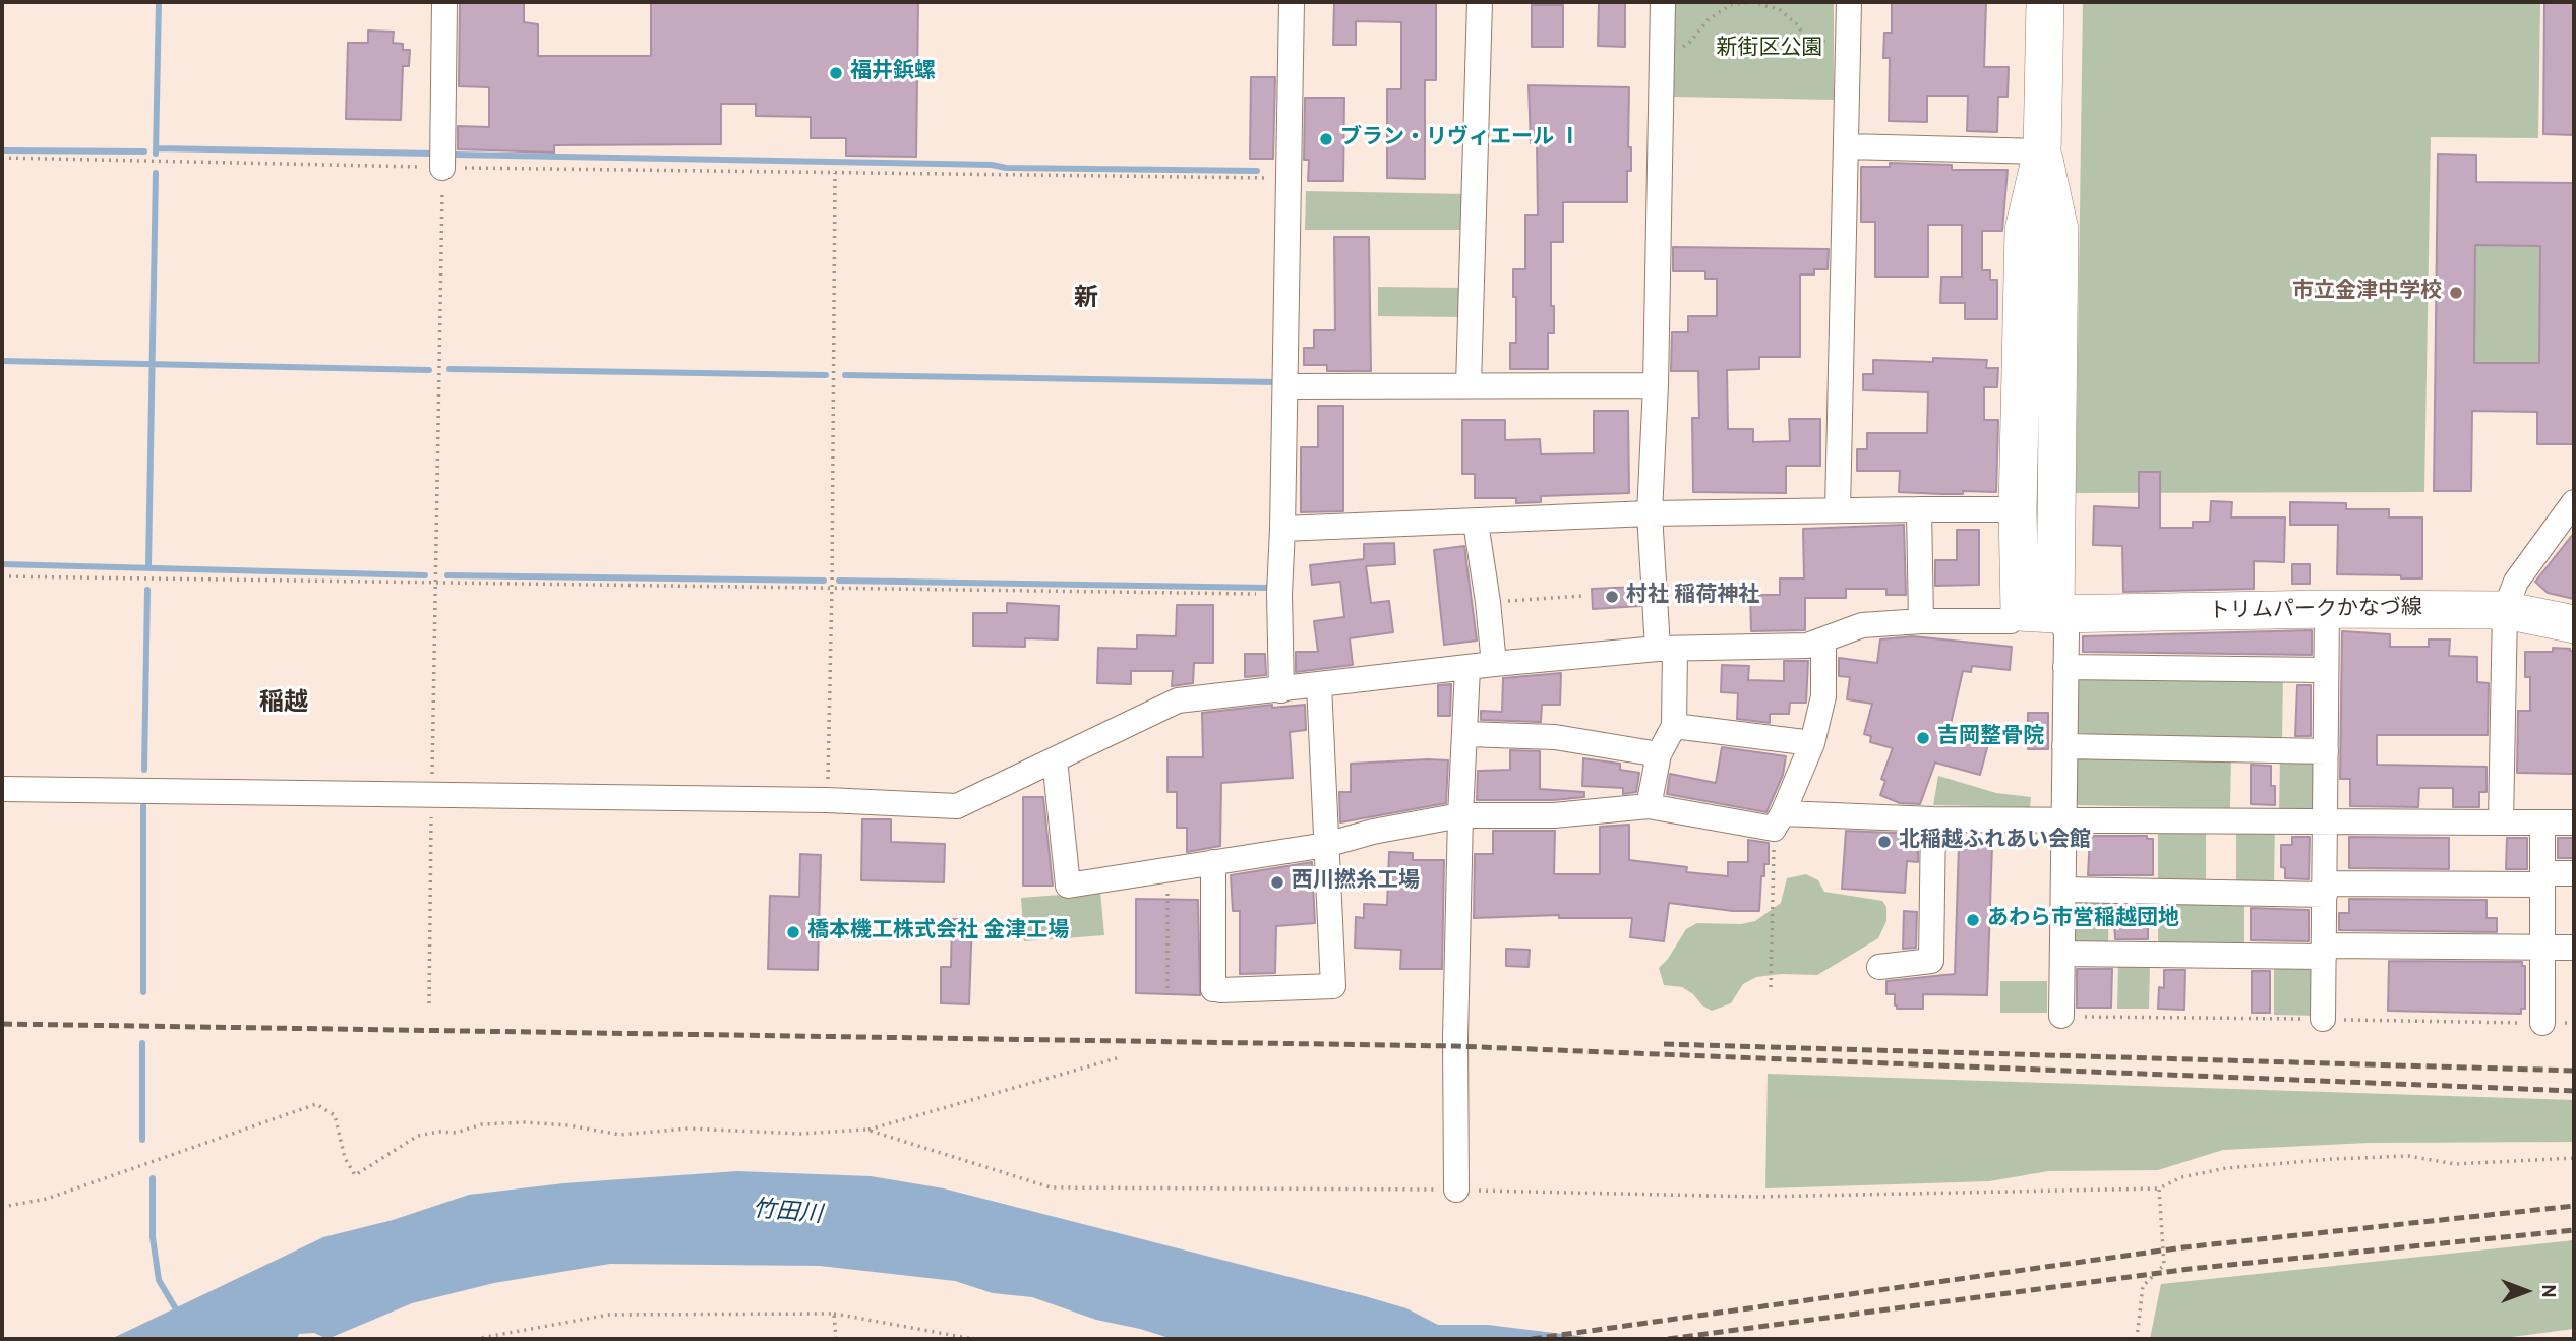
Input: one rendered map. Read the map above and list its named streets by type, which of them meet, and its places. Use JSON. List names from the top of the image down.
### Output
{
  "streets": {
    "main road": ["トリムパークかなづ線"]
  },
  "districts": ["新", "稲越"],
  "water": ["竹田川"],
  "parks": ["新街区公園"],
  "places": [
    "福井鋲螺",
    "ブラン・リヴィエール Ⅰ",
    "市立金津中学校",
    "村社 稲荷神社",
    "吉岡整骨院",
    "北稲越ふれあい会館",
    "西川撚糸工場",
    "あわら市営稲越団地",
    "橋本機工株式会社 金津工場"
  ],
  "north": "right"
}
